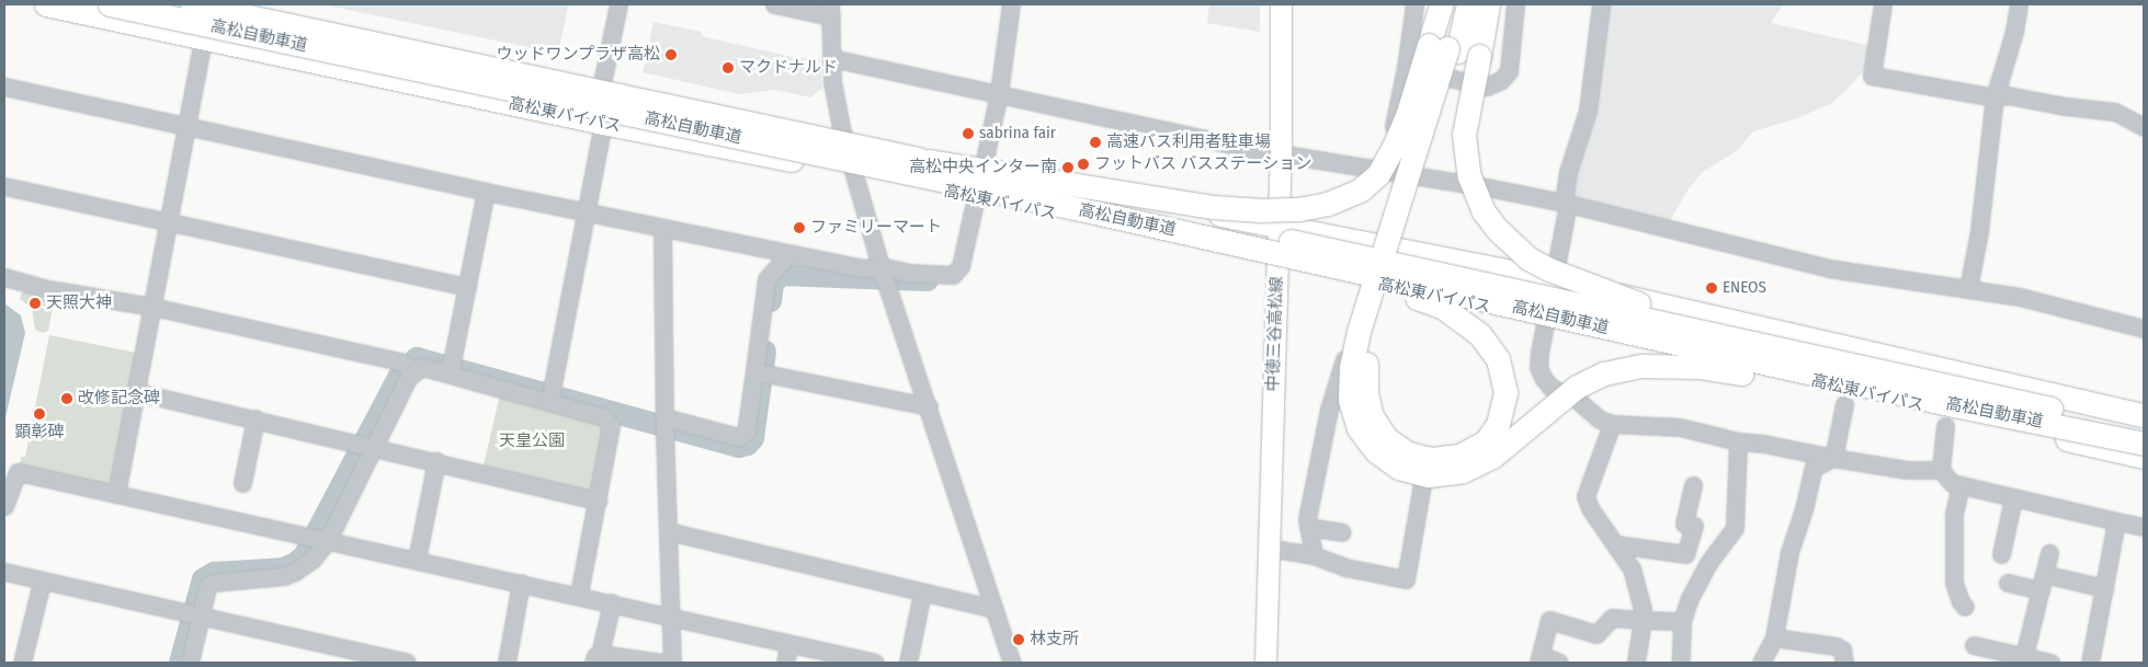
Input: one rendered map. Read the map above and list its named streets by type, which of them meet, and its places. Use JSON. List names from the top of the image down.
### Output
{
  "streets": {
    "highway": ["高松自動車道", "高松東バイパス"],
    "main road": ["中徳三谷高松線"]
  },
  "crossings": [
    ["高松東バイパス", "中徳三谷高松線"]
  ],
  "parks": ["天皇公園"],
  "places": [
    "ウッドワンプラザ高松",
    "マクドナルド",
    "sabrina fair",
    "高速バス利用者駐車場",
    "フットバス バスステーション",
    "高松中央インター南",
    "ファミリーマート",
    "ENEOS",
    "天照大神",
    "改修記念碑",
    "顕彰碑",
    "林支所"
  ]
}
